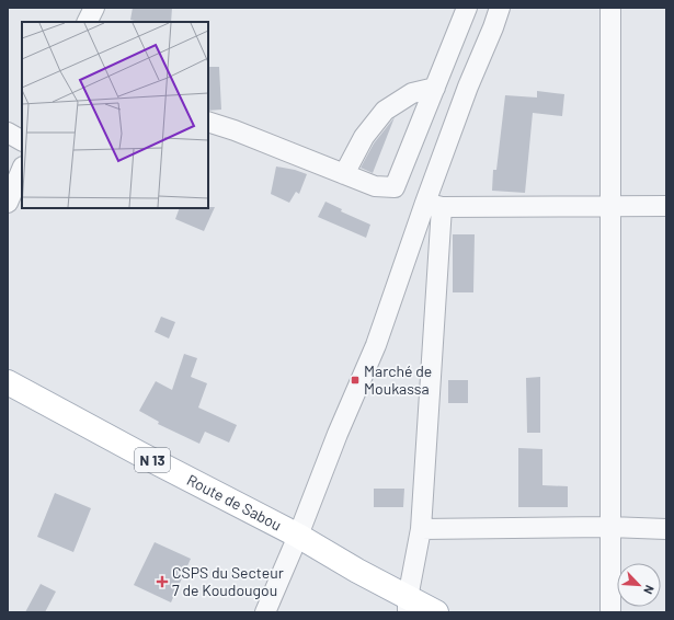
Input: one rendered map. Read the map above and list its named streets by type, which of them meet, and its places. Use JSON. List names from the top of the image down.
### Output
{
  "streets": {
    "main road": ["N 13", "Route de Sabou"]
  },
  "places": {
    "transit": ["Marché de Moukassa"],
    "health": ["CSPS du Secteur 7 de Koudougou"]
  },
  "north": "bottom right"
}
